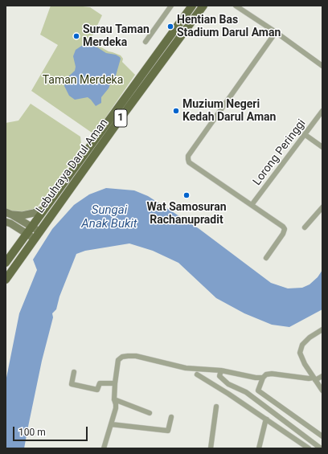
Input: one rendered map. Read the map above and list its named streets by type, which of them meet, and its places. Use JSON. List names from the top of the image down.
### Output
{
  "streets": {
    "main road": ["1", "Lebuhraya Darul Aman"],
    "street": ["Lorong Peringgi"]
  },
  "water": ["Sungai Anak Bukit"],
  "parks": ["Taman Merdeka"],
  "places": [
    "Hentian Bas Stadium Darul Aman",
    "Surau Taman Merdeka",
    "Muzium Negeri Kedah Darul Aman",
    "Wat Samosuran Rachanupradit"
  ],
  "scale_bar": "100 m"
}
